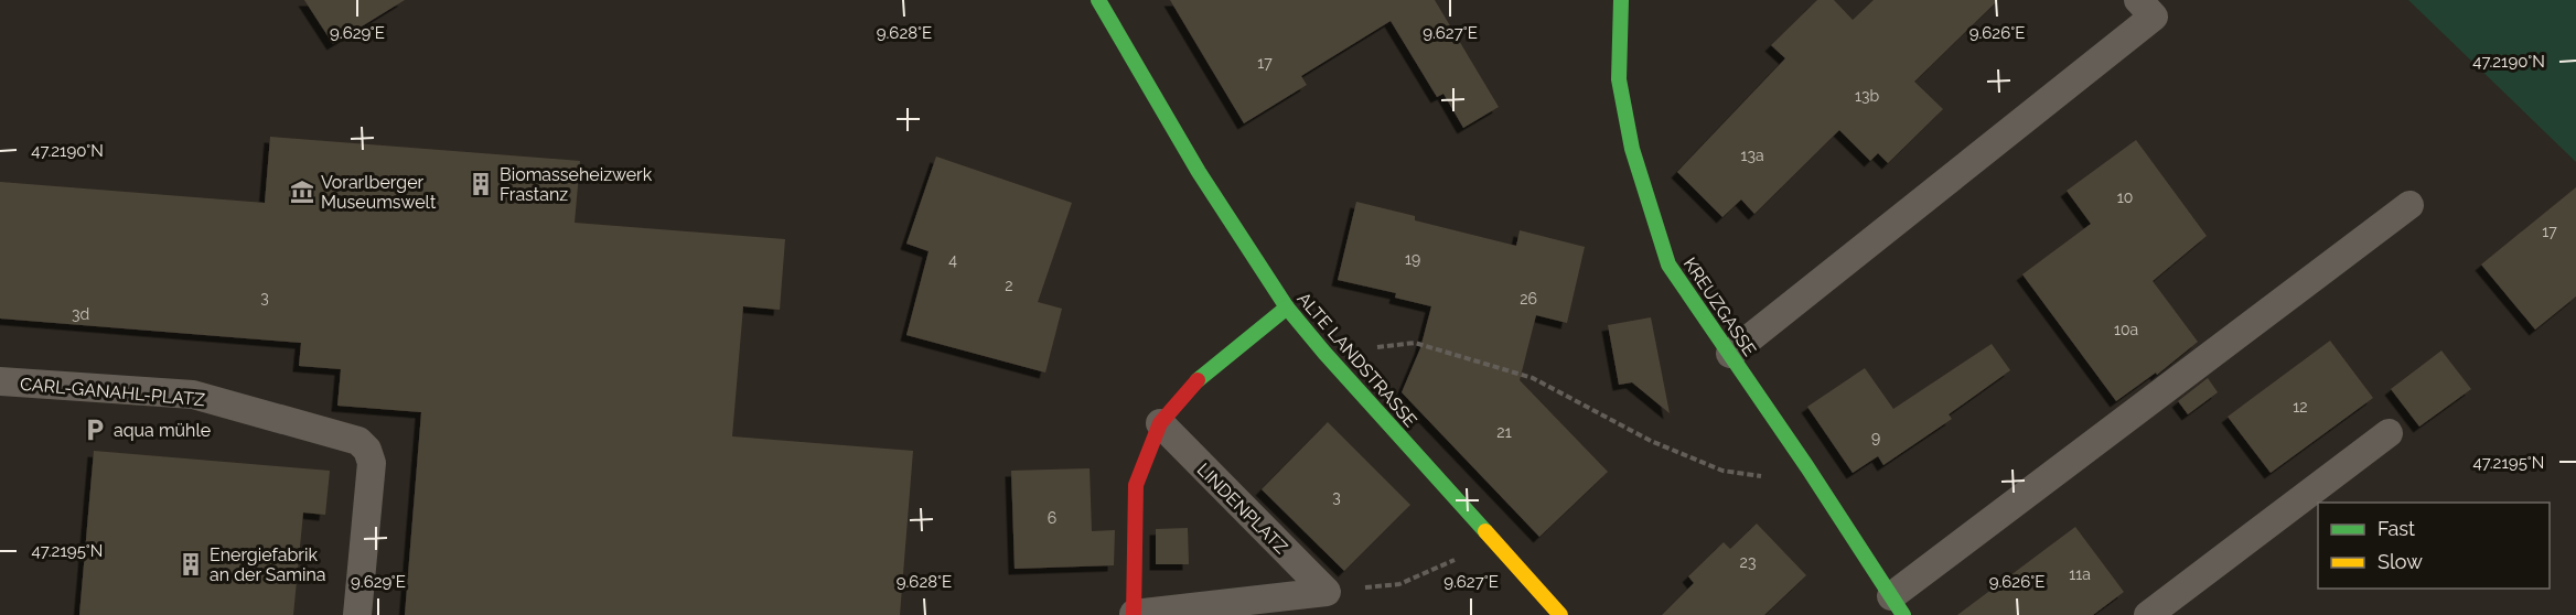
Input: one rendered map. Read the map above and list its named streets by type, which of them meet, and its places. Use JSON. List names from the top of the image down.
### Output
{
  "streets": {
    "street": ["KREUZGASSE", "ALTE LANDSTRASSE"],
    "lane": ["CARL-GANAHL-PLATZ", "LINDENPLATZ"]
  },
  "places": {
    "building": ["Biomasseheizwerk Frastanz", "Energiefabrik an der Samina"],
    "museum": ["Vorarlberger Museumswelt"],
    "parking": ["aqua mühle"]
  },
  "house_numbers": [
    "17",
    "13b",
    "13a",
    "10",
    "17",
    "19",
    "4",
    "2",
    "3",
    "26",
    "3d",
    "10a",
    "12",
    "21",
    "9",
    "3",
    "6",
    "23",
    "11a"
  ],
  "legend": ["Fast", "Slow"],
  "coordinates": [
    "9.629°E",
    "9.628°E",
    "9.627°E",
    "9.626°E",
    "47.2190°N",
    "47.2195°N"
  ]
}
